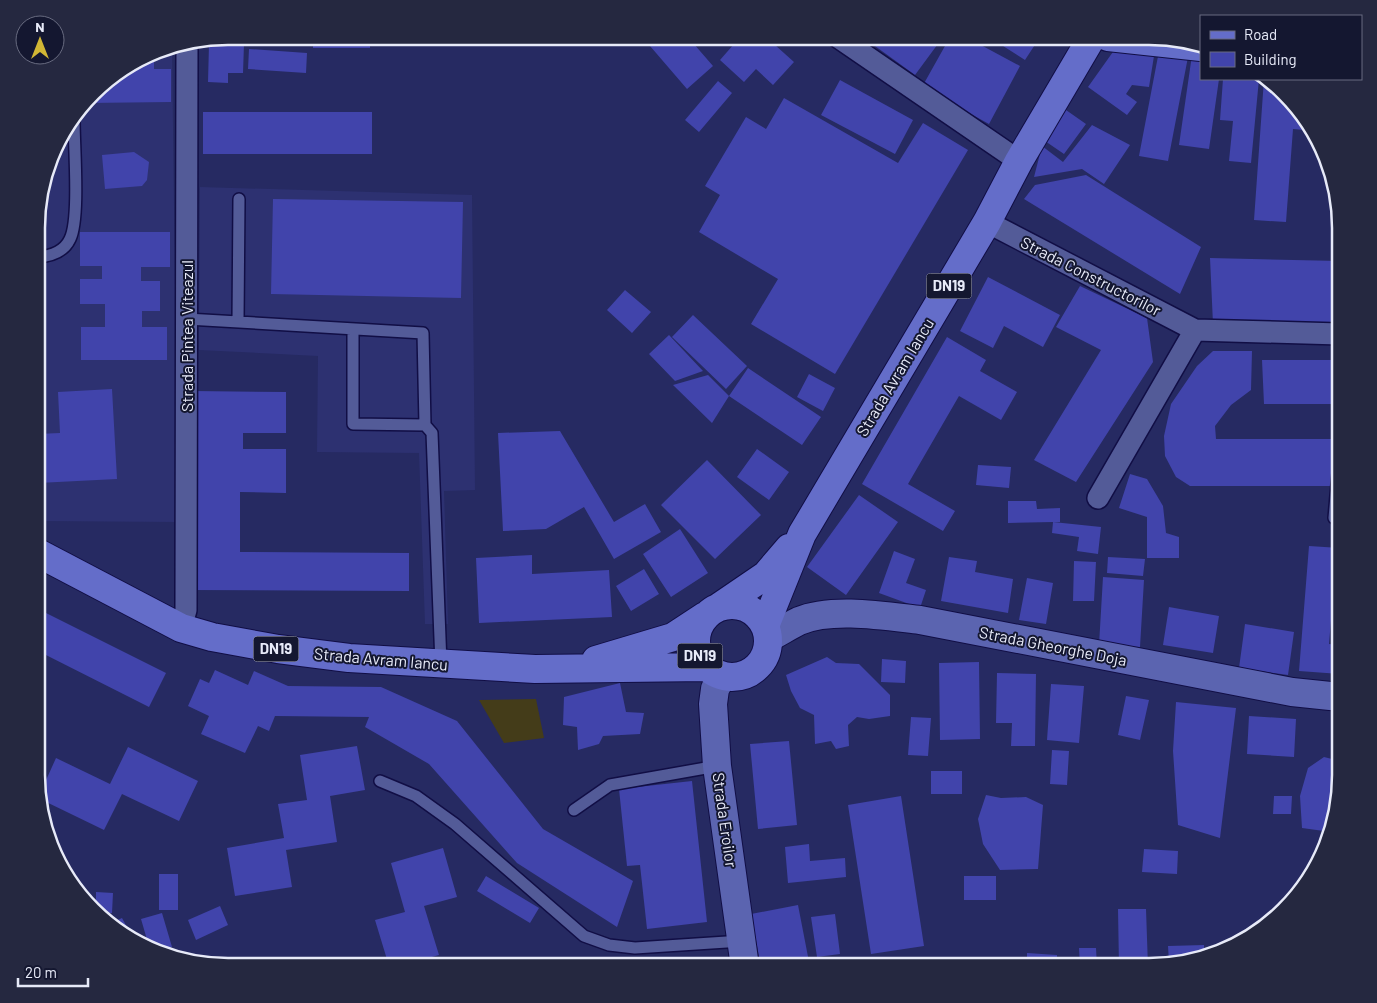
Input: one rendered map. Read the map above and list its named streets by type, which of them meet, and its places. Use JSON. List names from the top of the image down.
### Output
{
  "streets": {
    "main road": [
      "DN19",
      "Strada Avram Iancu",
      "Strada Gheorghe Doja",
      "Strada Eroilor"
    ],
    "street": ["Strada Constructorilor", "Strada Pintea Viteazul"]
  },
  "crossings": [
    ["Strada Constructorilor", "Strada Avram Iancu"],
    ["DN19", "Strada Avram Iancu"],
    ["DN19", "Strada Gheorghe Doja"],
    ["DN19", "Strada Eroilor"],
    ["Strada Pintea Viteazul", "Strada Avram Iancu"],
    ["Strada Avram Iancu", "Strada Gheorghe Doja"],
    ["Strada Avram Iancu", "Strada Eroilor"],
    ["Strada Gheorghe Doja", "Strada Eroilor"]
  ],
  "legend": ["Road", "Building"],
  "scale_bar": "20 m",
  "north": "top"
}
